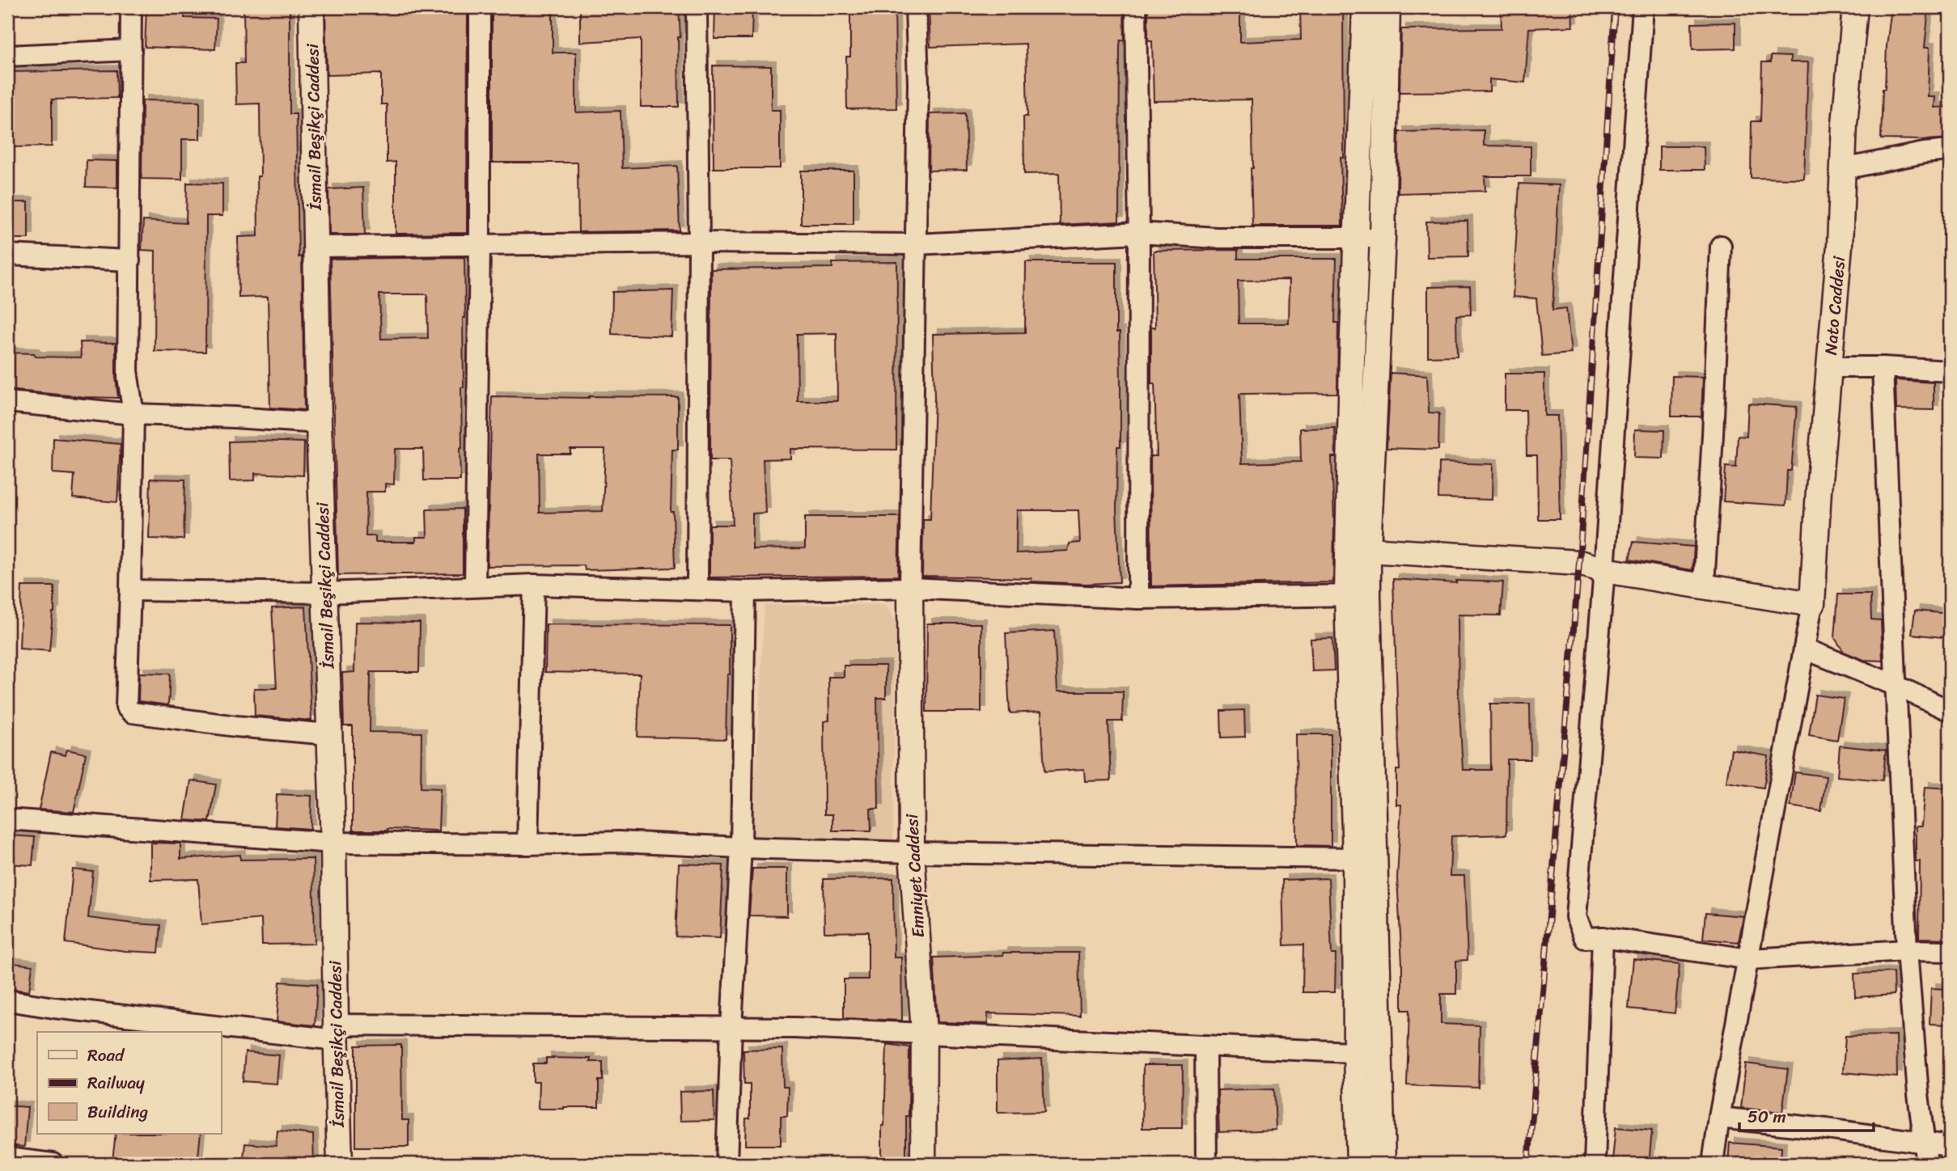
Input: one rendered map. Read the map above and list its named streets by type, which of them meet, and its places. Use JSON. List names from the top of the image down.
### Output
{
  "streets": {
    "street": ["İsmail Beşikçi Caddesi", "Nato Caddesi", "Emniyet Caddesi"]
  },
  "legend": ["Road", "Railway", "Building"],
  "scale_bar": "50 m"
}
